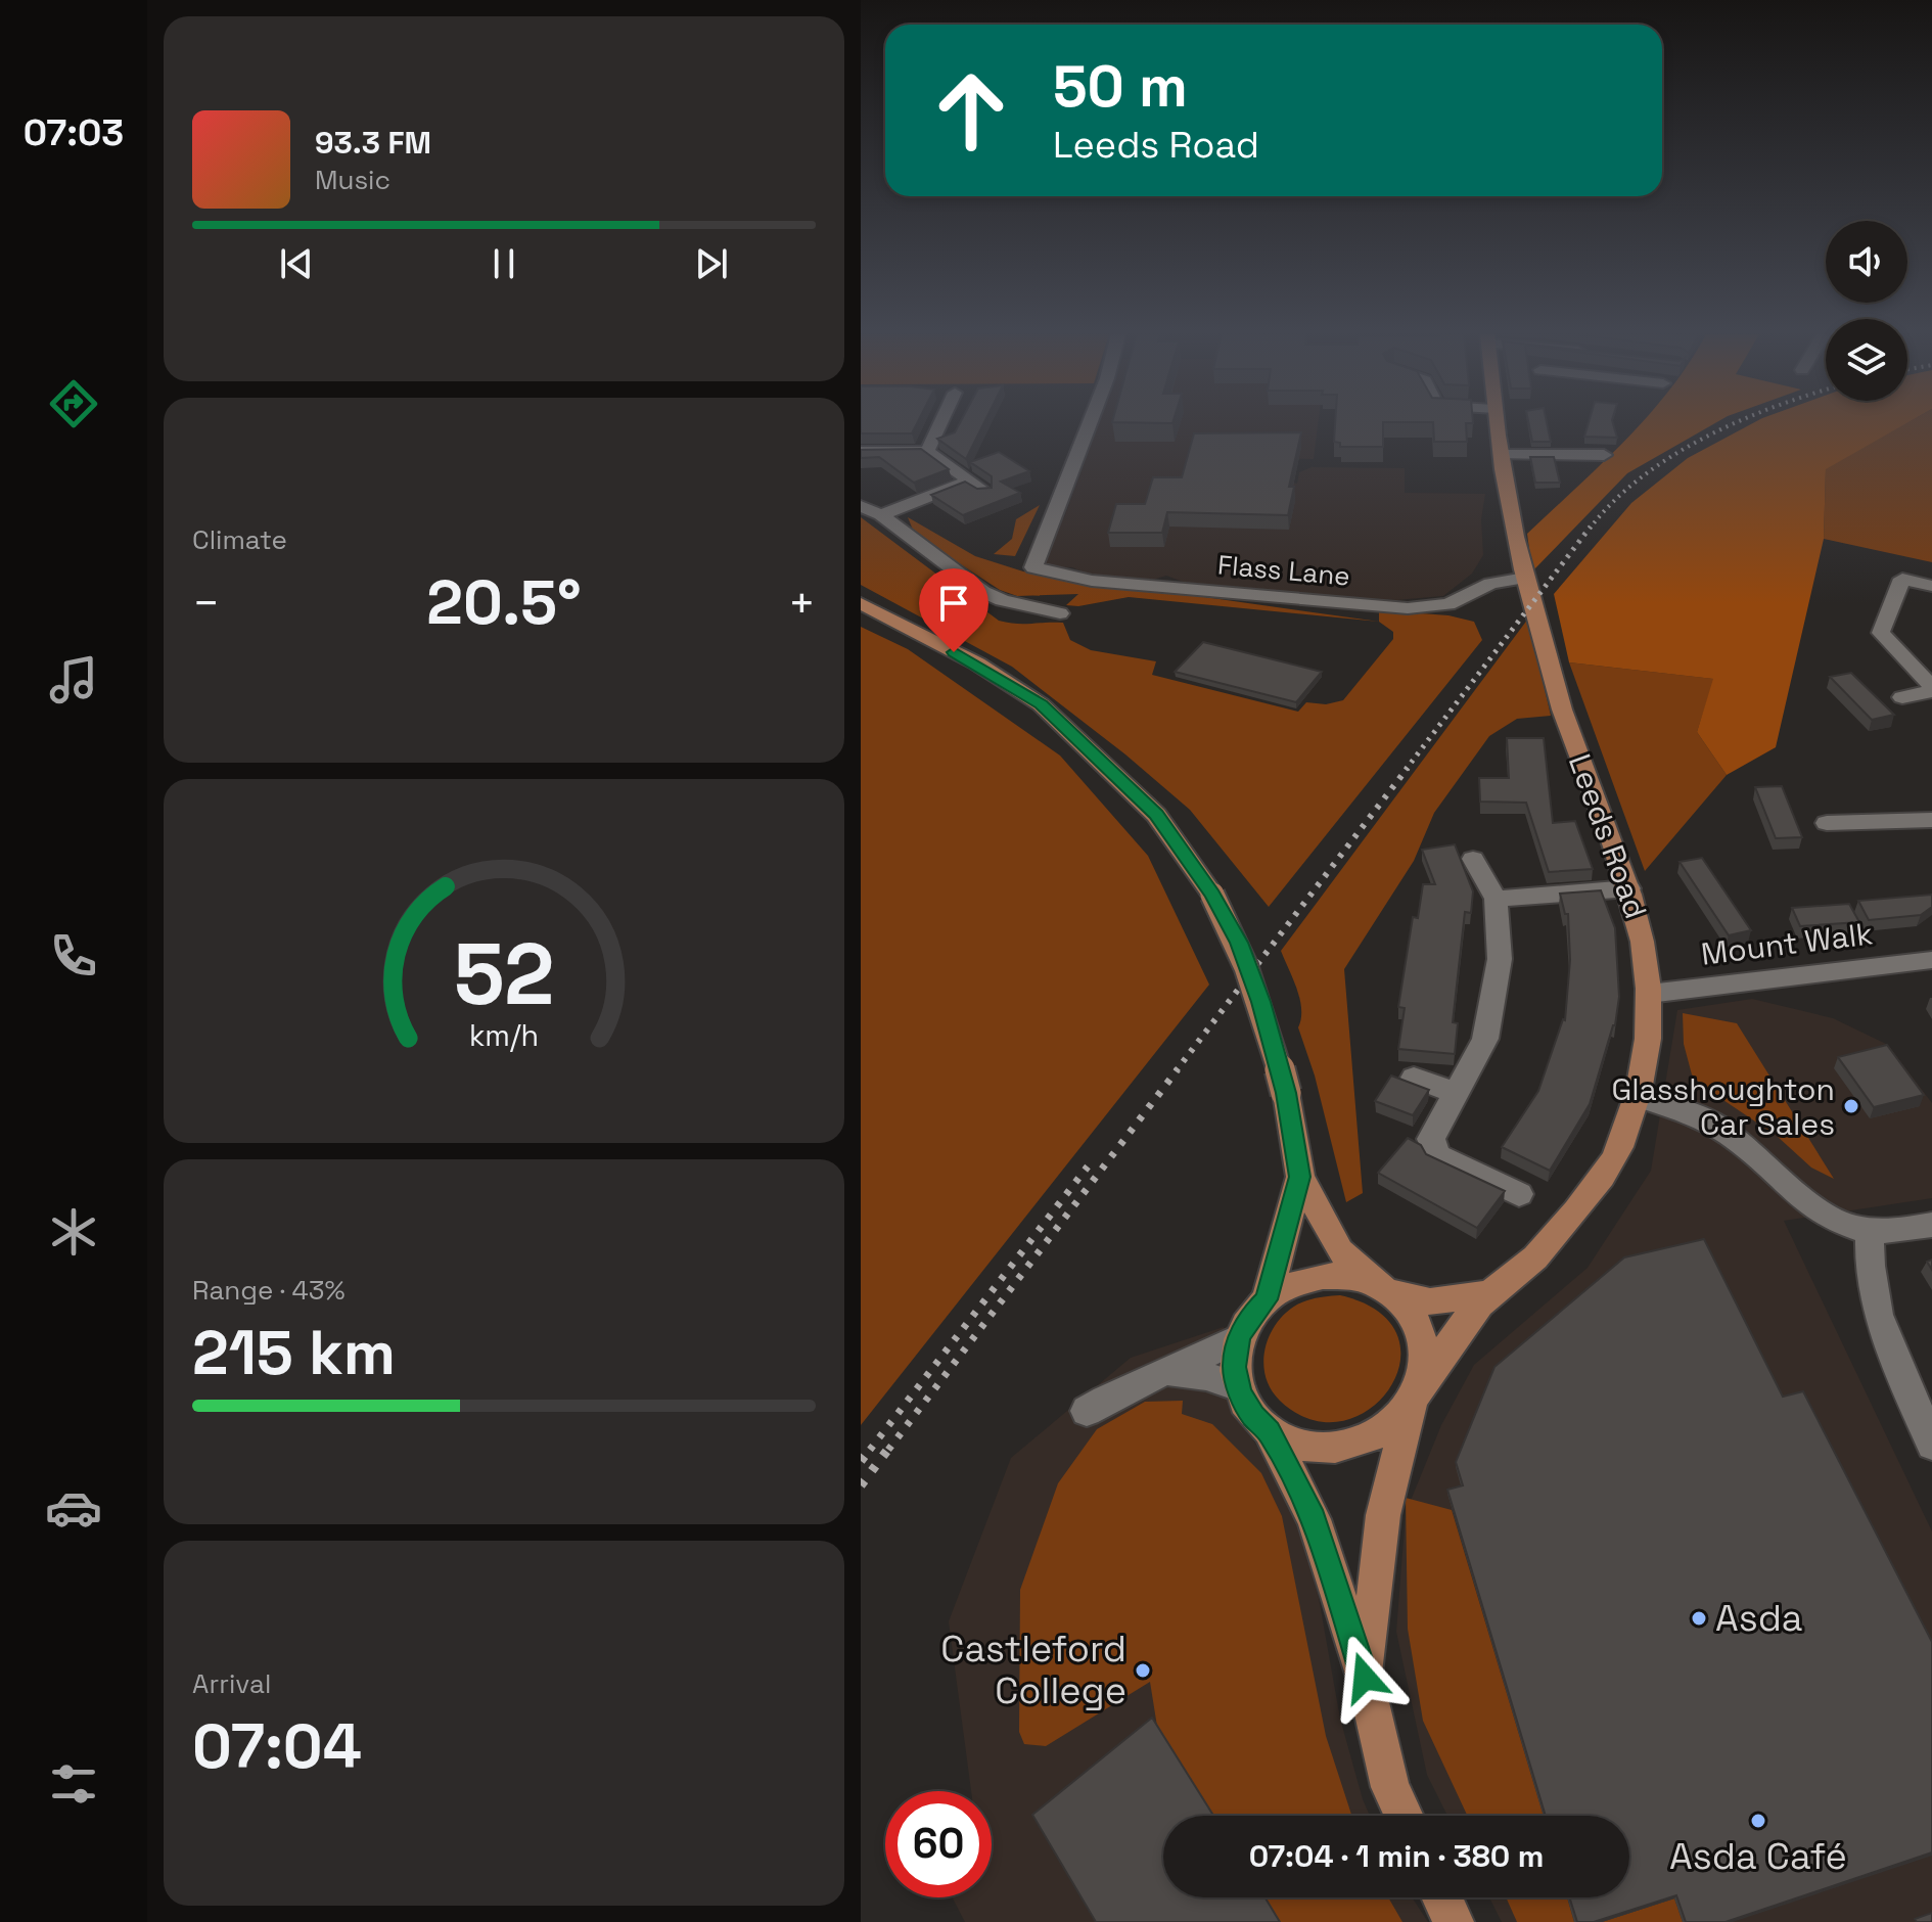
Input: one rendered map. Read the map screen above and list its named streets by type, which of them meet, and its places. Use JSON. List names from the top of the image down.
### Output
{
  "streets": {
    "main road": ["Leeds Road"],
    "street": ["Flass Lane", "Mount Walk"]
  },
  "crossings": [
    ["Flass Lane", "Leeds Road"],
    ["Leeds Road", "Mount Walk"]
  ],
  "places": [
    "Glasshoughton Car Sales",
    "Asda",
    "Castleford College",
    "Asda Café"
  ],
  "page": {
    "tabs": "07:03",
    "turn": ["50 m", "Leeds Road"],
    "song": ["93.3 FM", "Music"],
    "tile": [
      "Climate",
      ["Range · 43%", "215 km"],
      ["Arrival", "07:04"]
    ],
    "heat": ["−", "20.5°", "+"],
    "limit": "60",
    "trip": "07:04 · 1 min · 380 m",
    "gauge": ["52", "km/h"]
  }
}
